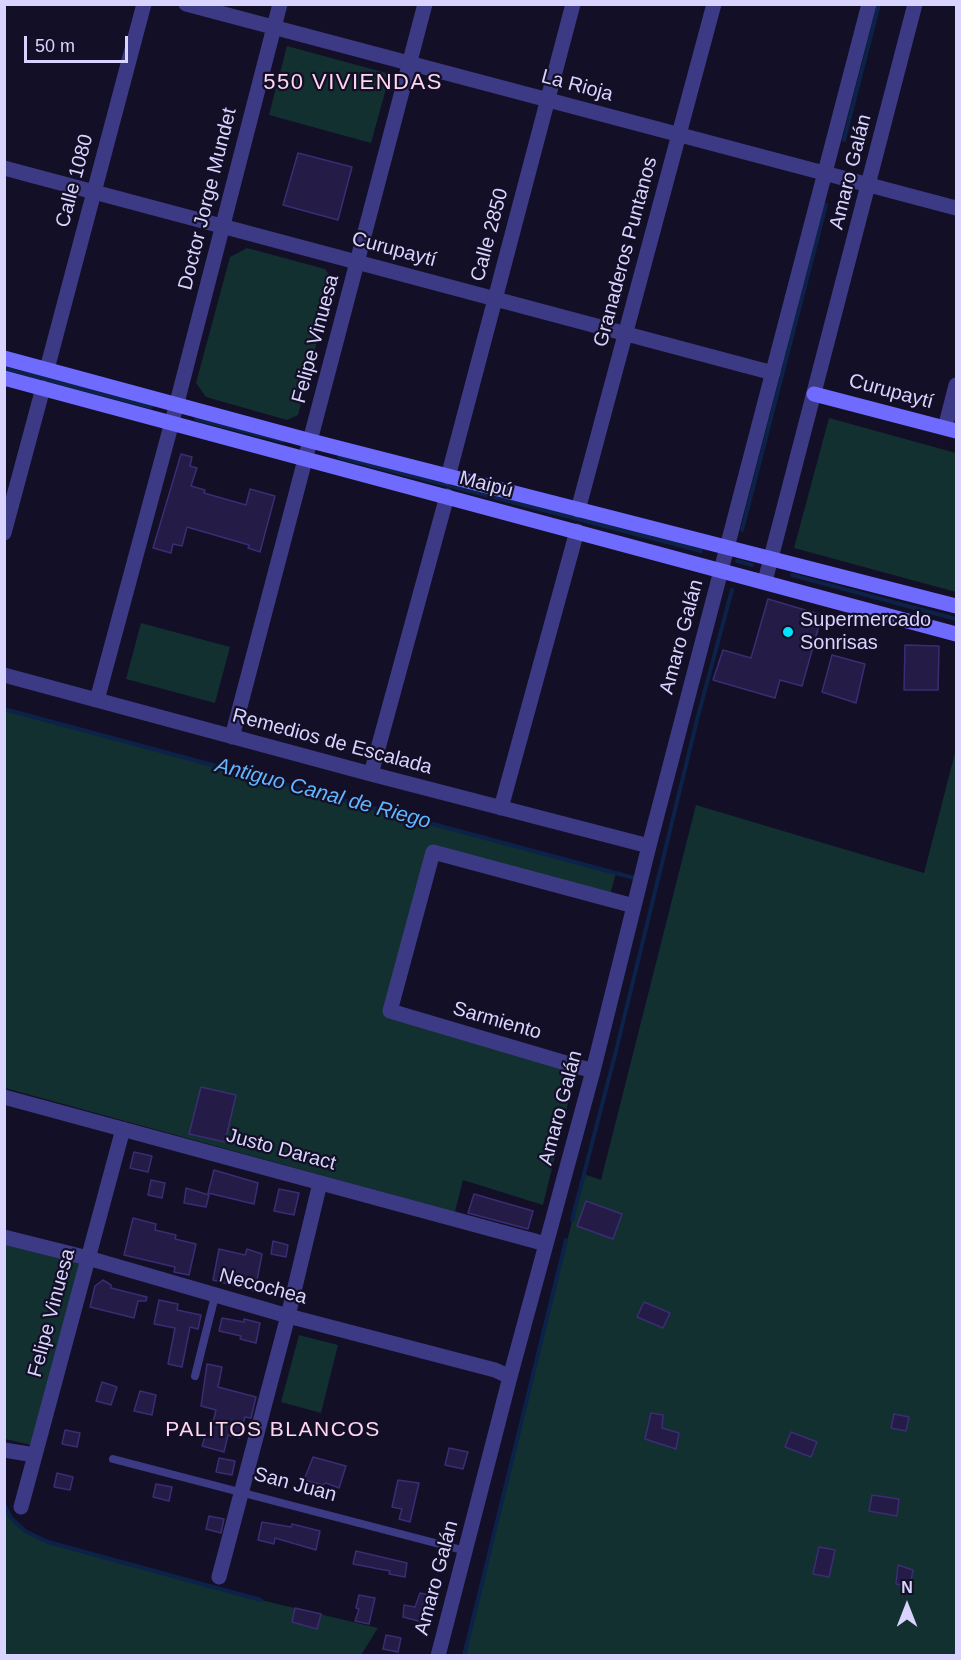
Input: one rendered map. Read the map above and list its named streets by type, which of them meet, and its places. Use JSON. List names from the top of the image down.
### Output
{
  "streets": {
    "street": [
      "La Rioja",
      "Amaro Galán",
      "Calle 1080",
      "Doctor Jorge Mundet",
      "Calle 2850",
      "Curupaytí",
      "Granaderos Puntanos",
      "Felipe Vinuesa",
      "Maipú",
      "Remedios de Escalada",
      "Sarmiento",
      "Justo Daract",
      "Necochea"
    ],
    "lane": ["San Juan"]
  },
  "crossings": [
    ["La Rioja", "Amaro Galán"],
    ["La Rioja", "Doctor Jorge Mundet"],
    ["La Rioja", "Calle 2850"],
    ["La Rioja", "Granaderos Puntanos"],
    ["La Rioja", "Felipe Vinuesa"],
    ["Amaro Galán", "Curupaytí"],
    ["Amaro Galán", "Maipú"],
    ["Amaro Galán", "Remedios de Escalada"],
    ["Amaro Galán", "Sarmiento"],
    ["Amaro Galán", "Justo Daract"],
    ["Amaro Galán", "Necochea"],
    ["Amaro Galán", "San Juan"],
    ["Calle 1080", "Curupaytí"],
    ["Calle 1080", "Maipú"],
    ["Doctor Jorge Mundet", "Curupaytí"],
    ["Doctor Jorge Mundet", "Maipú"],
    ["Calle 2850", "Curupaytí"],
    ["Calle 2850", "Maipú"],
    ["Curupaytí", "Granaderos Puntanos"],
    ["Curupaytí", "Felipe Vinuesa"],
    ["Granaderos Puntanos", "Maipú"],
    ["Felipe Vinuesa", "Maipú"],
    ["Felipe Vinuesa", "Justo Daract"],
    ["Felipe Vinuesa", "Necochea"]
  ],
  "districts": ["550 VIVIENDAS", "PALITOS BLANCOS"],
  "water": ["Antiguo Canal de Riego"],
  "places": ["Supermercado Sonrisas"],
  "scale_bar": "50 m",
  "north": "top"
}
